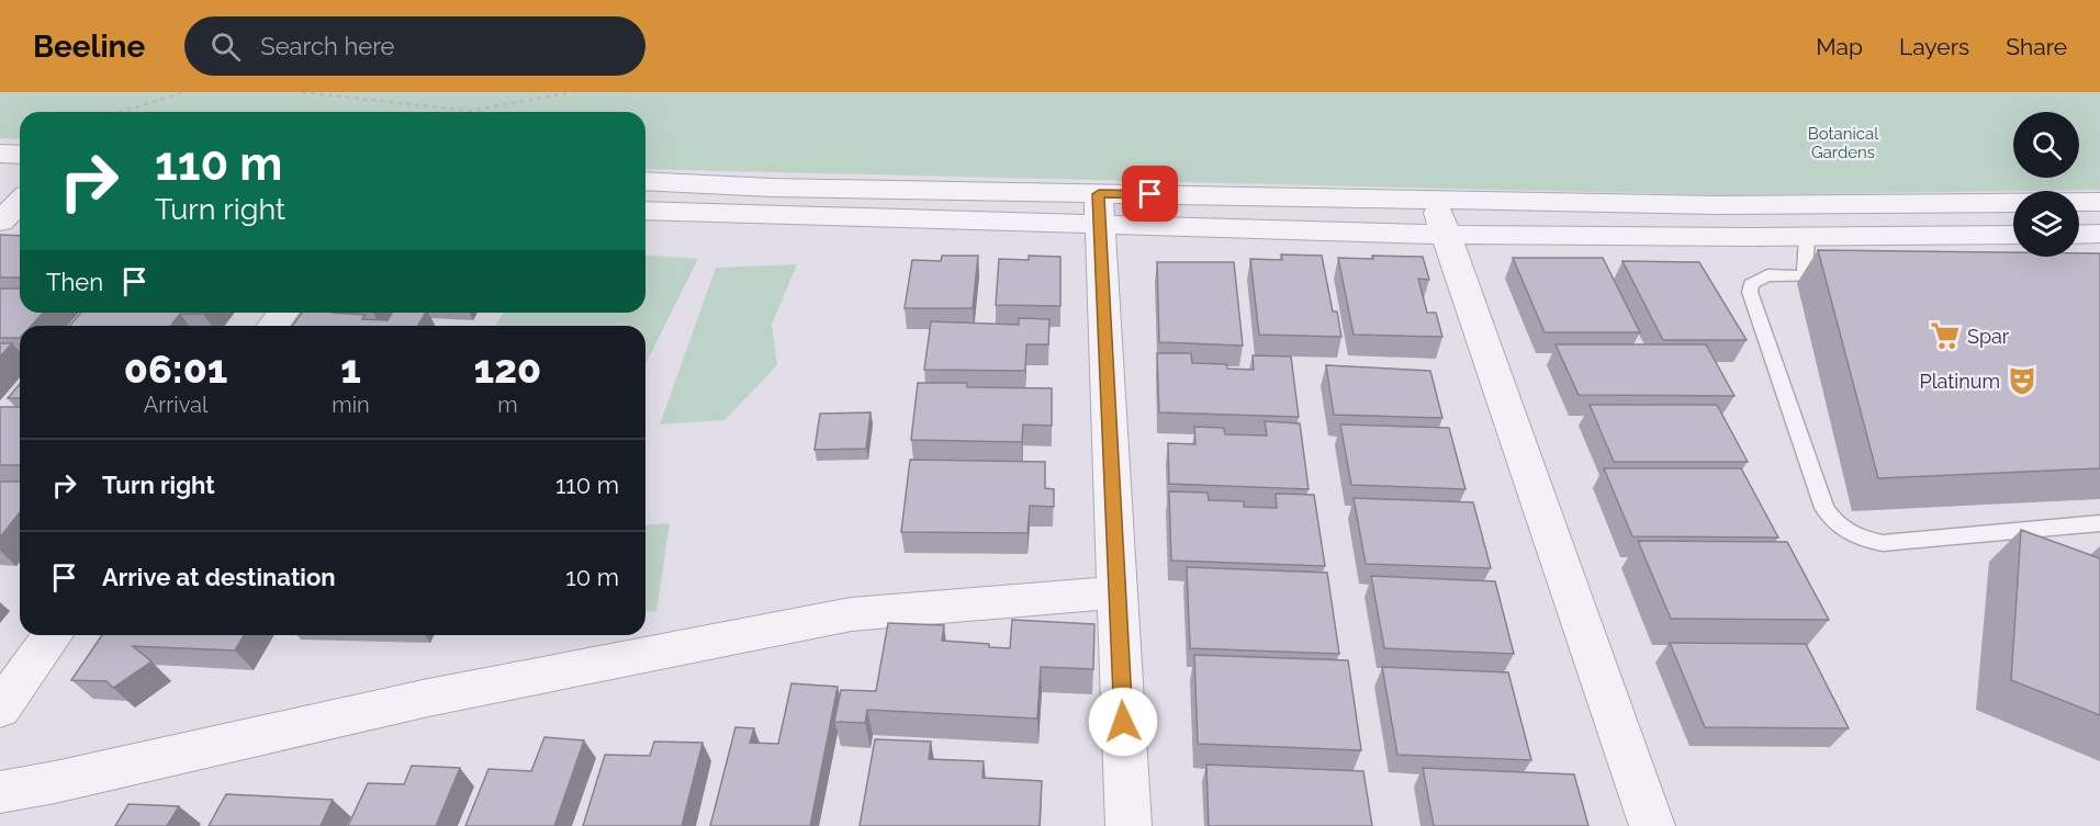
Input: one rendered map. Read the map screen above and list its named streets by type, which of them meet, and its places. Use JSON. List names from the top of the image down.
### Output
{
  "parks": ["Botanical Gardens"],
  "places": {
    "supermarket": ["Spar"],
    "theatre": ["Platinum"]
  },
  "page": {
    "header": "Beeline",
    "search": "Search here",
    "nav": ["Map", "Layers", "Share"],
    "turn": ["110 m", "Turn right"],
    "then": "Then",
    "eta": [
      "06:01",
      "Arrival",
      "1",
      "min",
      "120",
      "m"
    ],
    "list": [
      {
        "name": "Turn right",
        "value": "110 m"
      },
      {
        "name": "Arrive at destination",
        "value": "10 m"
      }
    ]
  }
}
